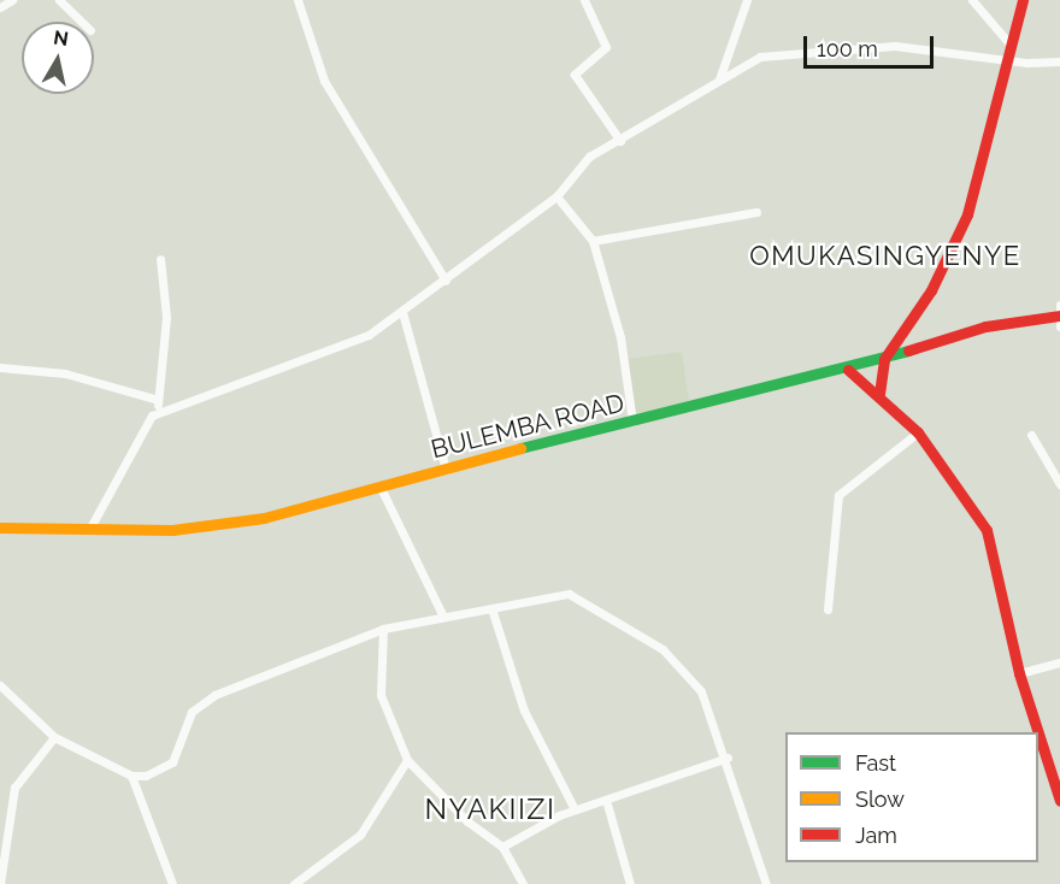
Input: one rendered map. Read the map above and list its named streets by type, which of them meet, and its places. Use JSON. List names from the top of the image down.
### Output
{
  "streets": {
    "main road": ["BULEMBA ROAD"]
  },
  "districts": ["OMUKASINGYENYE", "NYAKIIZI"],
  "legend": ["Fast", "Slow", "Jam"],
  "scale_bar": "100 m",
  "north": "top"
}
